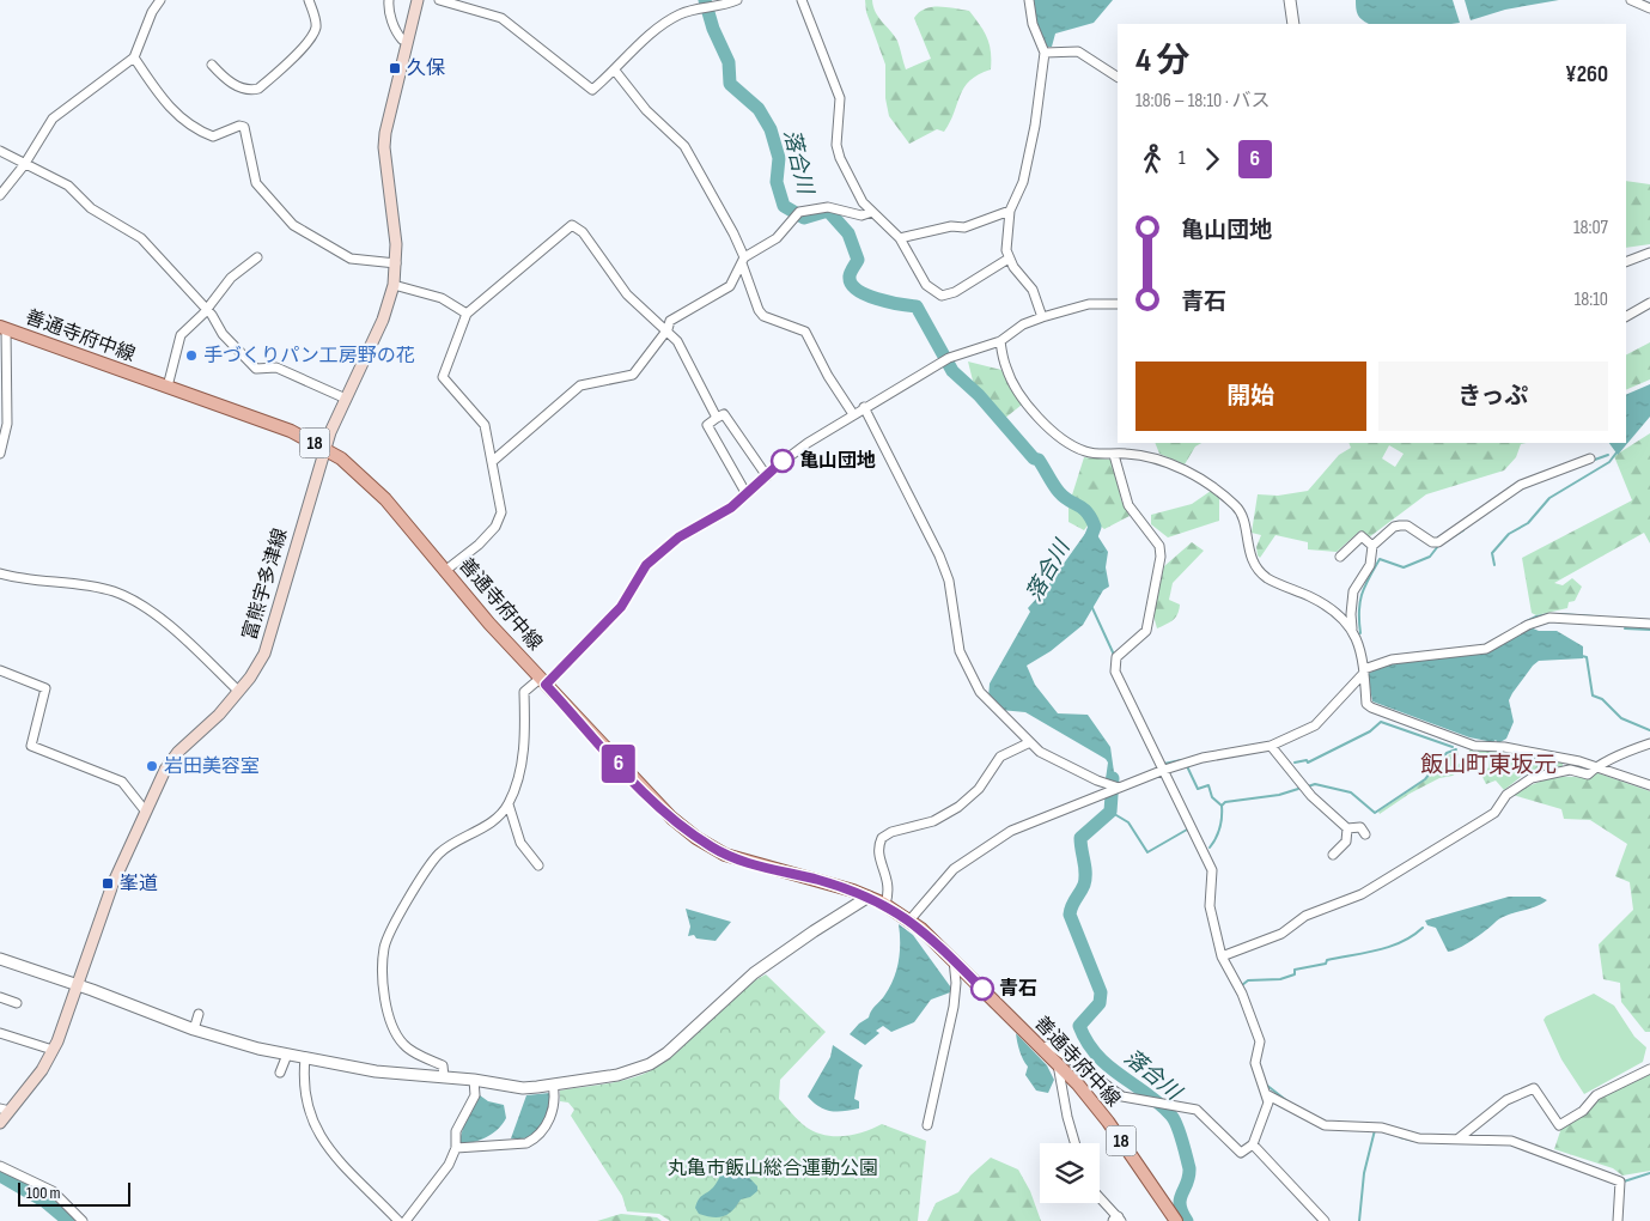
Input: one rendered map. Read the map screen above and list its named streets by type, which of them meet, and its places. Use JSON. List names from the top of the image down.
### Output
{
  "streets": {
    "main road": ["善通寺府中線", "18", "富熊宇多津線"]
  },
  "crossings": [
    ["善通寺府中線", "富熊宇多津線"]
  ],
  "districts": ["飯山町東坂元"],
  "water": ["落合川"],
  "parks": ["丸亀市飯山総合運動公園"],
  "places": {
    "transit": ["久保", "峯道"],
    "other": [
      "手づくりパン工房野の花",
      "亀山団地",
      "岩田美容室",
      "青石"
    ]
  },
  "lines": ["bus line 6"],
  "scale_bar": "100 m",
  "page": {
    "on_map": "6",
    "heading": ["4 分", "18:06 – 18:10 · バス", "¥260"],
    "legs": ["1", "6"],
    "list": [
      {
        "name": "亀山団地",
        "value": "18:07"
      },
      {
        "name": "青石",
        "value": "18:10"
      }
    ],
    "buttons": ["開始", "きっぷ"],
    "scale": "100 m"
  }
}
